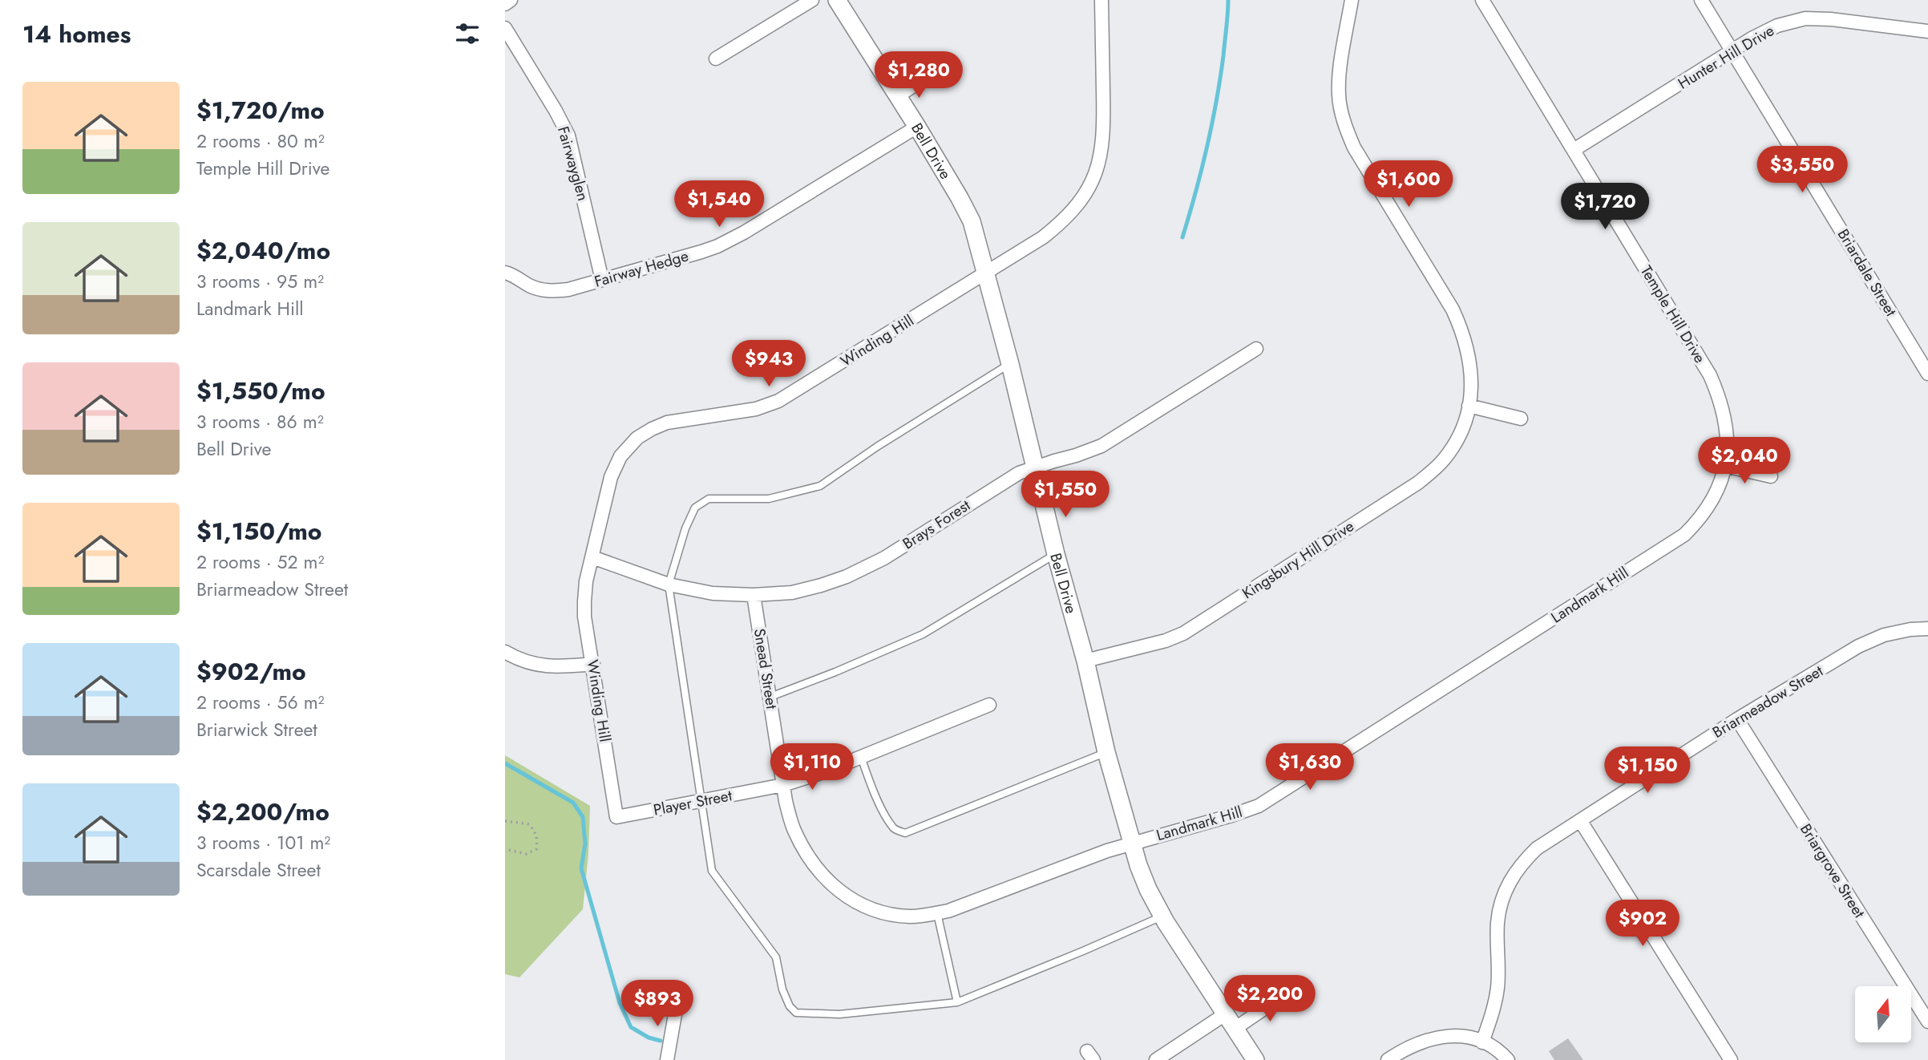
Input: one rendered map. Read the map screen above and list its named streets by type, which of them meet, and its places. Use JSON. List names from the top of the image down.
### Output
{
  "streets": {
    "street": [
      "Hunter Hill Drive",
      "Bell Drive",
      "Fairwayglen",
      "Fairway Hedge",
      "Briardale Street",
      "Temple Hill Drive",
      "Winding Hill",
      "Brays Forest",
      "Kingsbury Hill Drive",
      "Landmark Hill",
      "Snead Street",
      "Briarmeadow Street",
      "Player Street",
      "Briargrove Street"
    ]
  },
  "crossings": [
    ["Hunter Hill Drive", "Briardale Street"],
    ["Hunter Hill Drive", "Temple Hill Drive"],
    ["Bell Drive", "Fairway Hedge"],
    ["Bell Drive", "Winding Hill"],
    ["Bell Drive", "Brays Forest"],
    ["Bell Drive", "Kingsbury Hill Drive"],
    ["Bell Drive", "Landmark Hill"],
    ["Fairwayglen", "Fairway Hedge"],
    ["Temple Hill Drive", "Landmark Hill"],
    ["Winding Hill", "Brays Forest"],
    ["Winding Hill", "Player Street"],
    ["Brays Forest", "Snead Street"],
    ["Landmark Hill", "Snead Street"],
    ["Snead Street", "Player Street"],
    ["Briarmeadow Street", "Briargrove Street"]
  ],
  "north": "top",
  "page": {
    "heading": "14 homes",
    "price": [
      "$1,280",
      "$3,550",
      "$1,600",
      "$1,540",
      "$1,720",
      "$943",
      "$2,040",
      "$1,550",
      "$1,110",
      "$1,630",
      "$1,150",
      "$902",
      "$2,200",
      "$893"
    ],
    "list": [
      {
        "name": "$1,720/mo",
        "note": "2 rooms · 80 m² · Temple Hill Drive"
      },
      {
        "name": "$2,040/mo",
        "note": "3 rooms · 95 m² · Landmark Hill"
      },
      {
        "name": "$1,550/mo",
        "note": "3 rooms · 86 m² · Bell Drive"
      },
      {
        "name": "$1,150/mo",
        "note": "2 rooms · 52 m² · Briarmeadow Street"
      },
      {
        "name": "$902/mo",
        "note": "2 rooms · 56 m² · Briarwick Street"
      },
      {
        "name": "$2,200/mo",
        "note": "3 rooms · 101 m² · Scarsdale Street"
      }
    ]
  }
}
